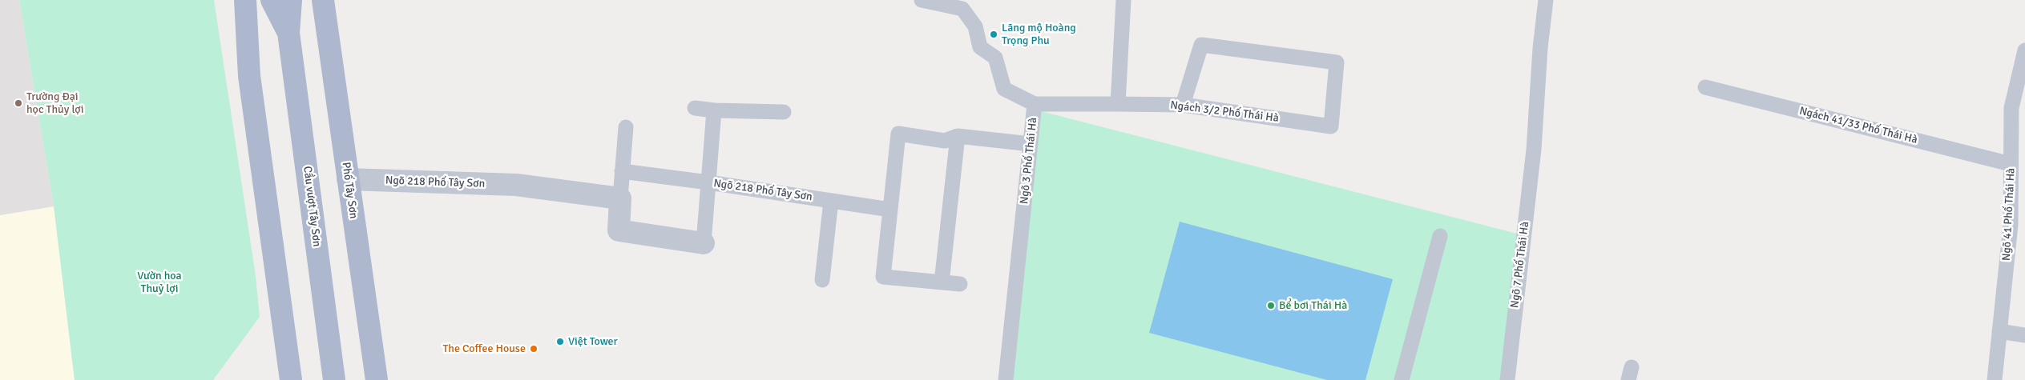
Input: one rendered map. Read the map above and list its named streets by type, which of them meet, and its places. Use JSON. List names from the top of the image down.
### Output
{
  "streets": {
    "main road": ["Phố Tây Sơn", "Cầu vượt Tây Sơn"],
    "street": ["Ngõ 218 Phố Tây Sơn"],
    "lane": [
      "Ngách 3/2 Phố Thái Hà",
      "Ngách 41/33 Phố Thái Hà",
      "Ngõ 3 Phố Thái Hà",
      "Ngõ 41 Phố Thái Hà",
      "Ngõ 7 Phố Thái Hà"
    ]
  },
  "crossings": [
    ["Ngách 3/2 Phố Thái Hà", "Ngõ 3 Phố Thái Hà"],
    ["Ngách 41/33 Phố Thái Hà", "Ngõ 41 Phố Thái Hà"],
    ["Ngõ 218 Phố Tây Sơn", "Phố Tây Sơn"]
  ],
  "parks": ["Vườn hoa Thuỷ lợi"],
  "places": [
    "Lăng mộ Hoàng Trọng Phu",
    "Trường Đại học Thủy lợi",
    "Bể bơi Thái Hà",
    "Việt Tower",
    "The Coffee House"
  ]
}
